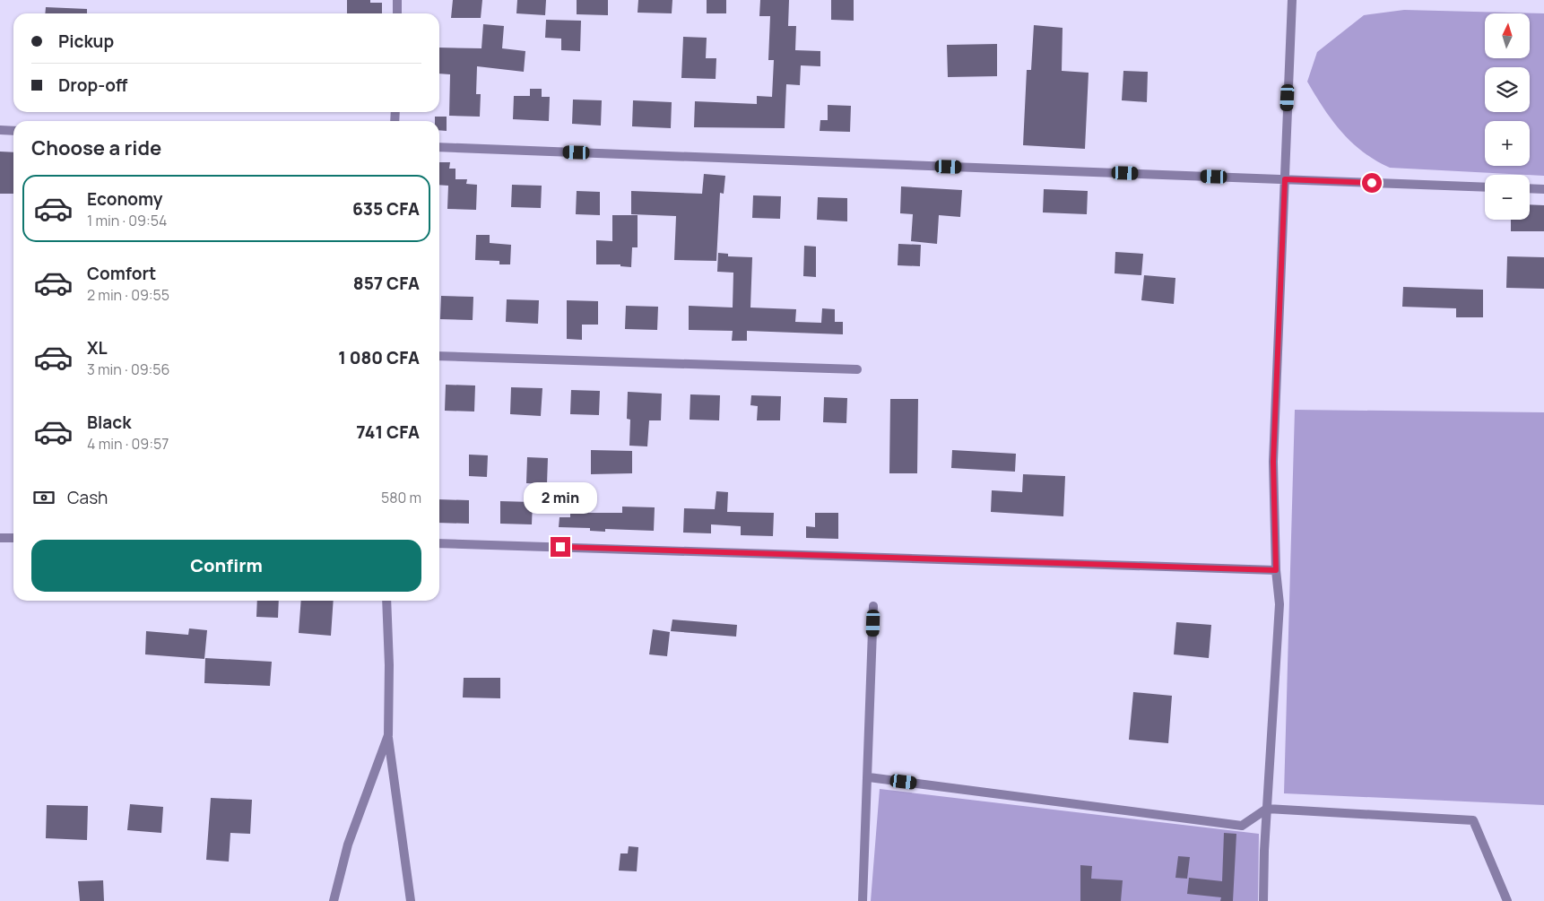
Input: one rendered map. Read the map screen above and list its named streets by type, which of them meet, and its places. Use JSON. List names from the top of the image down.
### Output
{
  "north": "top",
  "page": {
    "map_buttons": ["+", "−"],
    "banner": ["Pickup", "Drop-off"],
    "heading": "Choose a ride",
    "list": [
      {
        "name": "Economy",
        "note": "1 min · 09:54",
        "value": "635 CFA"
      },
      {
        "name": "Comfort",
        "note": "2 min · 09:55",
        "value": "857 CFA"
      },
      {
        "name": "XL",
        "note": "3 min · 09:56",
        "value": "1 080 CFA"
      },
      {
        "name": "Black",
        "note": "4 min · 09:57",
        "value": "741 CFA"
      }
    ],
    "pay": ["Cash", "580 m"],
    "bubble": "2 min",
    "buttons": "Confirm"
  }
}
